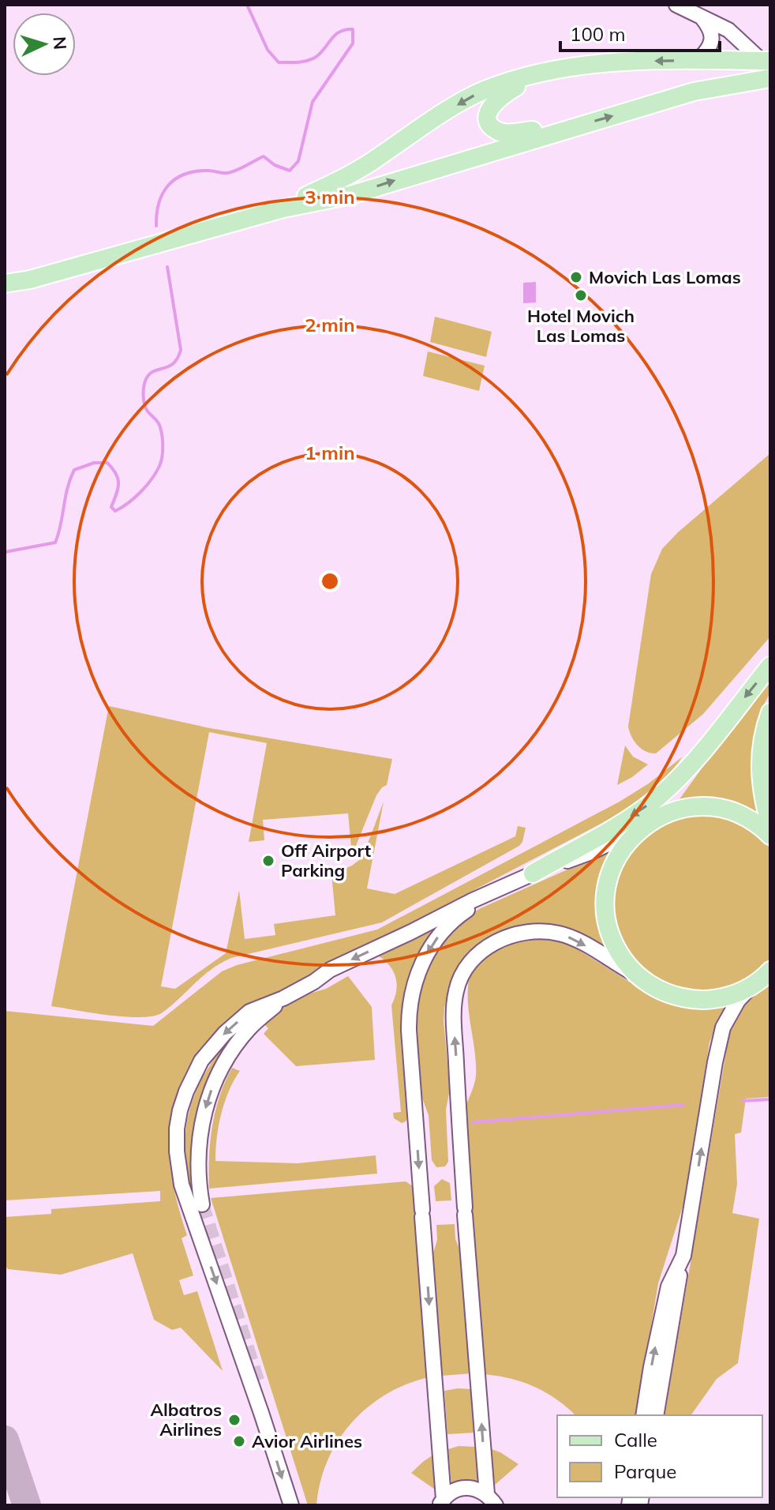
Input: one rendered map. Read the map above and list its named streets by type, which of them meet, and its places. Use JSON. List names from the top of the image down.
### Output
{
  "places": [
    "Movich Las Lomas",
    "Hotel Movich Las Lomas",
    "Off Airport Parking",
    "Albatros Airlines",
    "Avior Airlines"
  ],
  "legend": ["Calle", "Parque"],
  "scale_bar": "100 m",
  "north": "right",
  "rings": ["3 min", "2 min", "1 min"]
}
